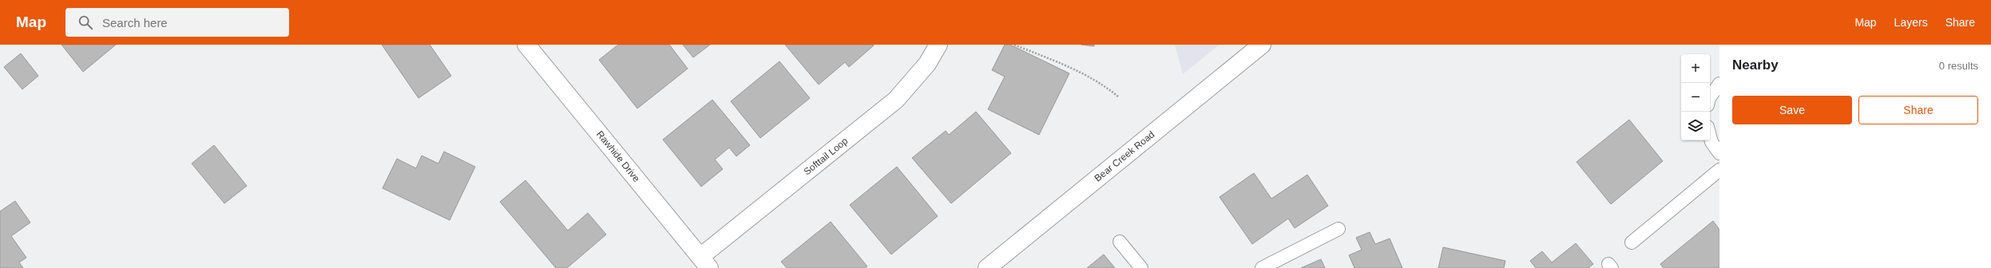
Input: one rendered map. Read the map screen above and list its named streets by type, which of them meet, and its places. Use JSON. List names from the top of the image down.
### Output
{
  "streets": {
    "street": ["Rawhide Drive", "Softtail Loop", "Bear Creek Road"]
  },
  "crossings": [
    ["Rawhide Drive", "Softtail Loop"]
  ],
  "page": {
    "header": "Map",
    "search": "Search here",
    "nav": ["Map", "Layers", "Share"],
    "heading": ["Nearby", "0 results"],
    "map_buttons": ["+", "−"],
    "buttons": ["Save", "Share"]
  }
}
